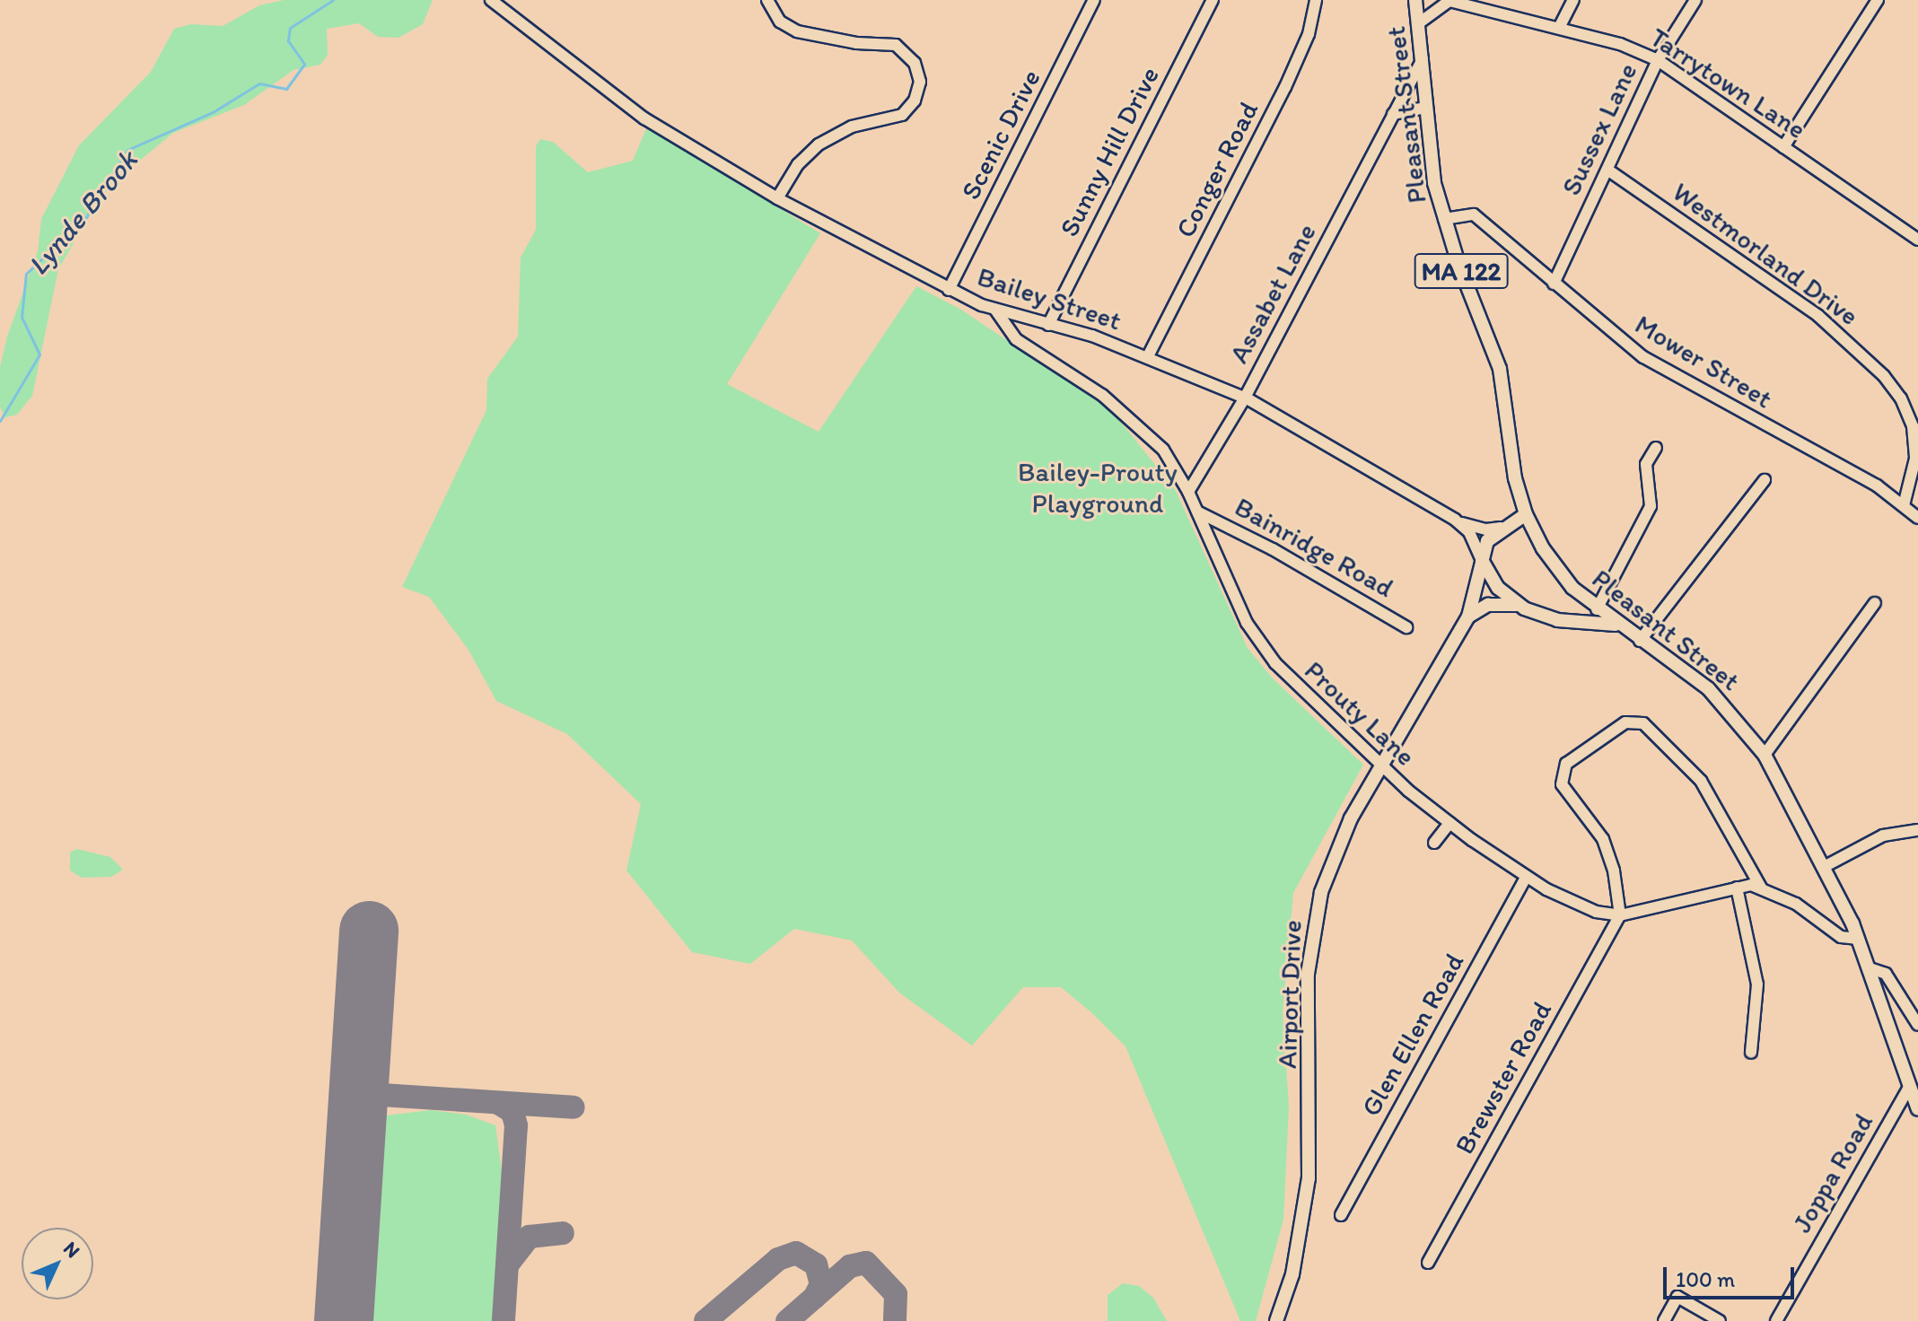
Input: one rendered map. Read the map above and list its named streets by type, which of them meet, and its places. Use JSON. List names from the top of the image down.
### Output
{
  "streets": {
    "main road": ["Pleasant Street", "MA 122", "Airport Drive"],
    "street": [
      "Tarrytown Lane",
      "Sussex Lane",
      "Scenic Drive",
      "Sunny Hill Drive",
      "Conger Road",
      "Westmorland Drive",
      "Assabet Lane",
      "Bailey Street",
      "Mower Street",
      "Bainridge Road",
      "Prouty Lane",
      "Glen Ellen Road",
      "Brewster Road",
      "Joppa Road"
    ]
  },
  "crossings": [
    ["Tarrytown Lane", "Sussex Lane"],
    ["Pleasant Street", "Assabet Lane"],
    ["Pleasant Street", "Mower Street"],
    ["Pleasant Street", "Prouty Lane"],
    ["Pleasant Street", "Joppa Road"],
    ["Sussex Lane", "Westmorland Drive"],
    ["Sussex Lane", "Mower Street"],
    ["Scenic Drive", "Bailey Street"],
    ["Sunny Hill Drive", "Bailey Street"],
    ["Conger Road", "Bailey Street"],
    ["Westmorland Drive", "Mower Street"],
    ["Assabet Lane", "Bailey Street"],
    ["Assabet Lane", "Prouty Lane"],
    ["Bailey Street", "Prouty Lane"],
    ["Bailey Street", "Airport Drive"],
    ["Bainridge Road", "Prouty Lane"],
    ["Prouty Lane", "Airport Drive"],
    ["Prouty Lane", "Glen Ellen Road"],
    ["Prouty Lane", "Brewster Road"]
  ],
  "water": ["Lynde Brook"],
  "parks": ["Bailey-Prouty Playground"],
  "scale_bar": "100 m",
  "north": "top right"
}
